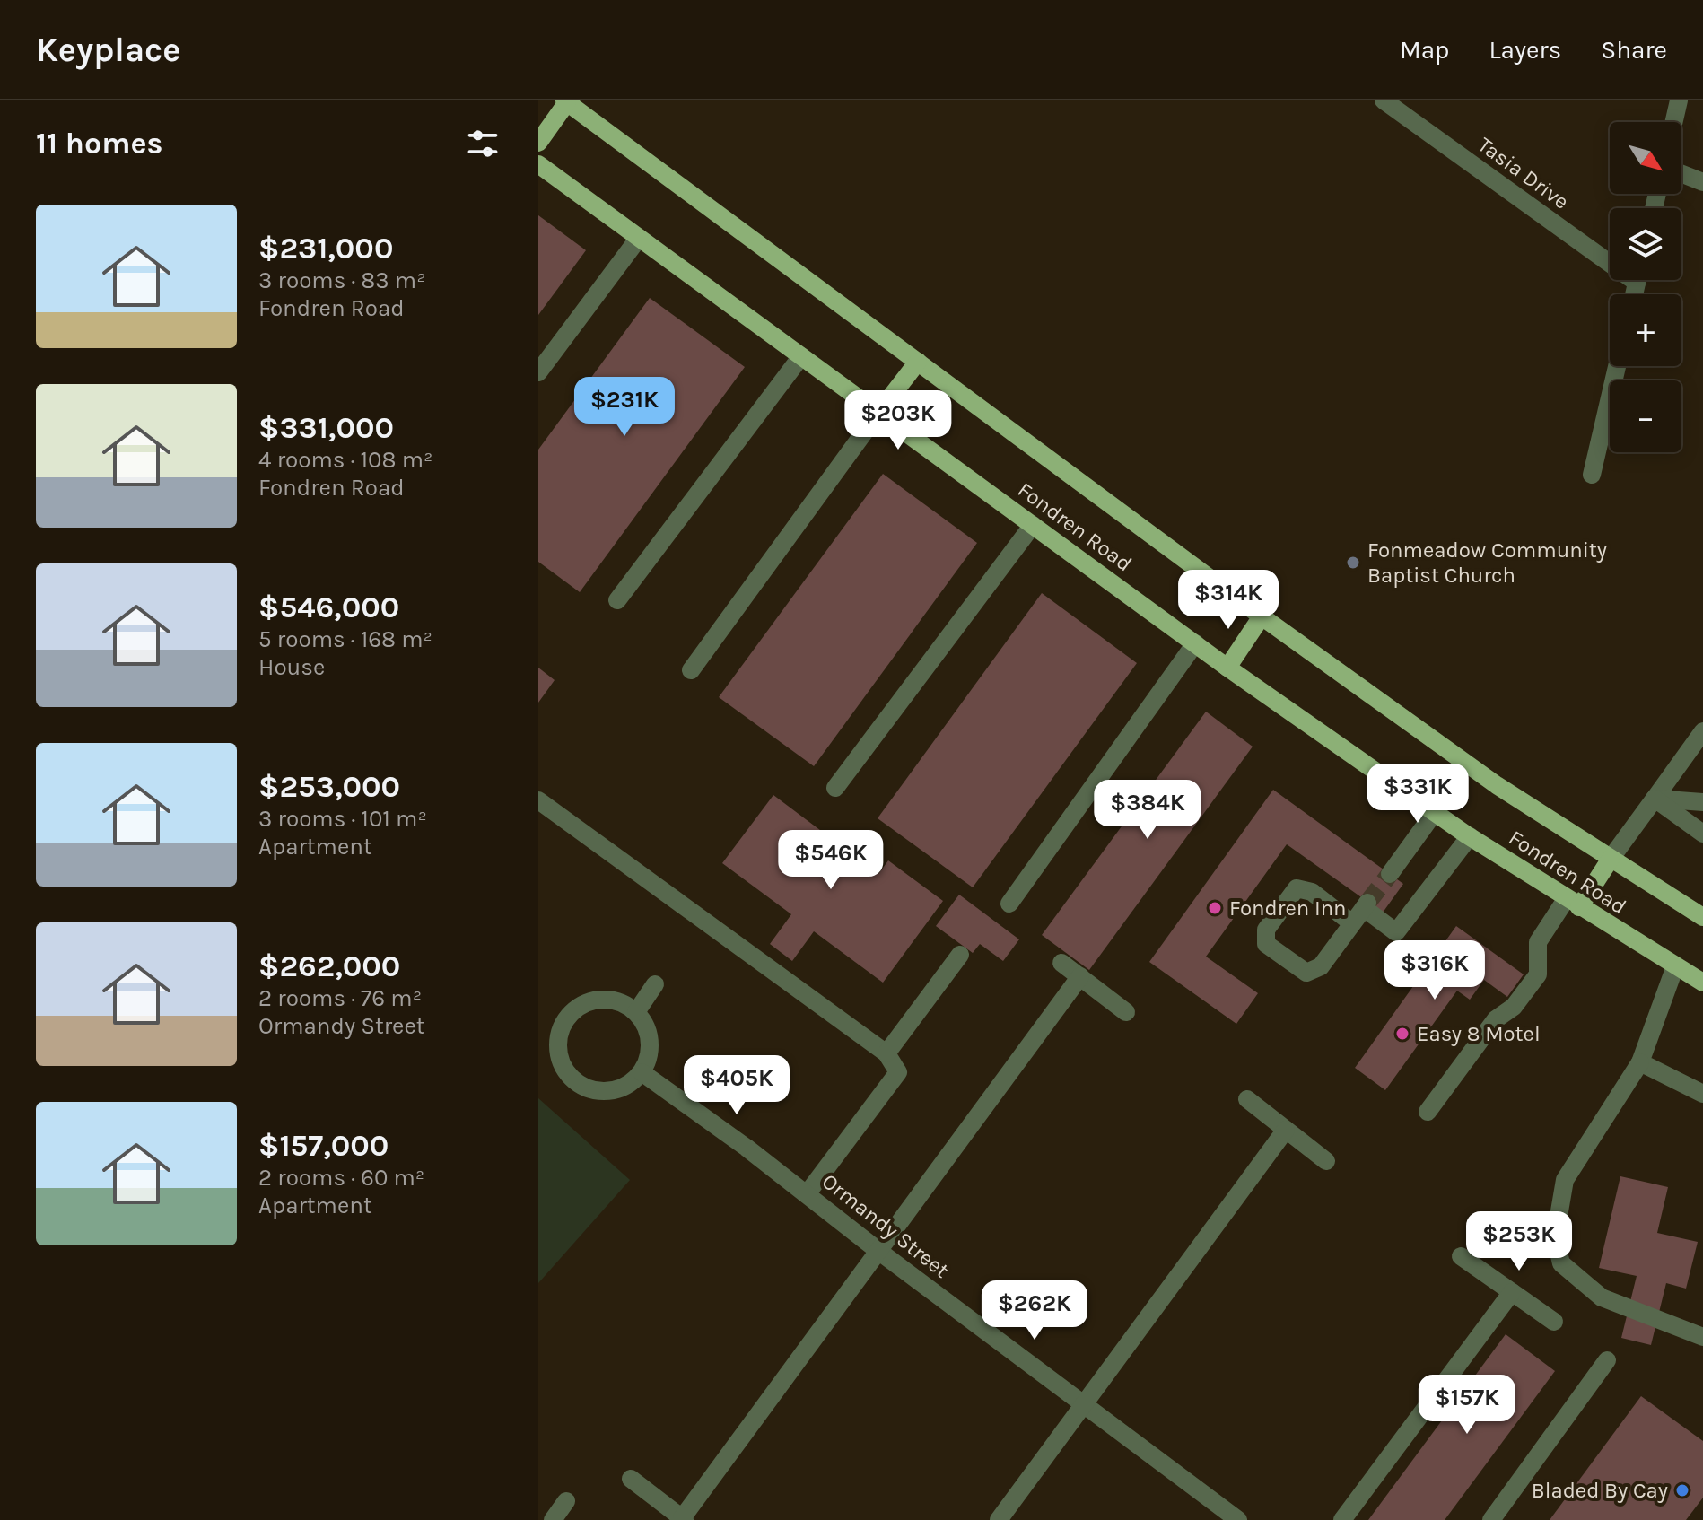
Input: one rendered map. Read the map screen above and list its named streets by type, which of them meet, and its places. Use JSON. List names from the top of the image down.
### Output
{
  "streets": {
    "main road": ["Fondren Road"],
    "street": ["Tasia Drive", "Ormandy Street"]
  },
  "places": [
    "Fonmeadow Community Baptist Church",
    "Fondren Inn",
    "Easy 8 Motel",
    "Bladed By Cay"
  ],
  "north": "bottom right",
  "page": {
    "header": "Keyplace",
    "nav": ["Map", "Layers", "Share"],
    "heading": "11 homes",
    "map_buttons": ["+", "−"],
    "list": [
      {
        "name": "$231,000",
        "note": "3 rooms · 83 m² · Fondren Road"
      },
      {
        "name": "$331,000",
        "note": "4 rooms · 108 m² · Fondren Road"
      },
      {
        "name": "$546,000",
        "note": "5 rooms · 168 m² · House"
      },
      {
        "name": "$253,000",
        "note": "3 rooms · 101 m² · Apartment"
      },
      {
        "name": "$262,000",
        "note": "2 rooms · 76 m² · Ormandy Street"
      },
      {
        "name": "$157,000",
        "note": "2 rooms · 60 m² · Apartment"
      }
    ],
    "price": [
      "$231K",
      "$203K",
      "$314K",
      "$331K",
      "$384K",
      "$546K",
      "$316K",
      "$405K",
      "$253K",
      "$262K",
      "$157K"
    ]
  }
}
